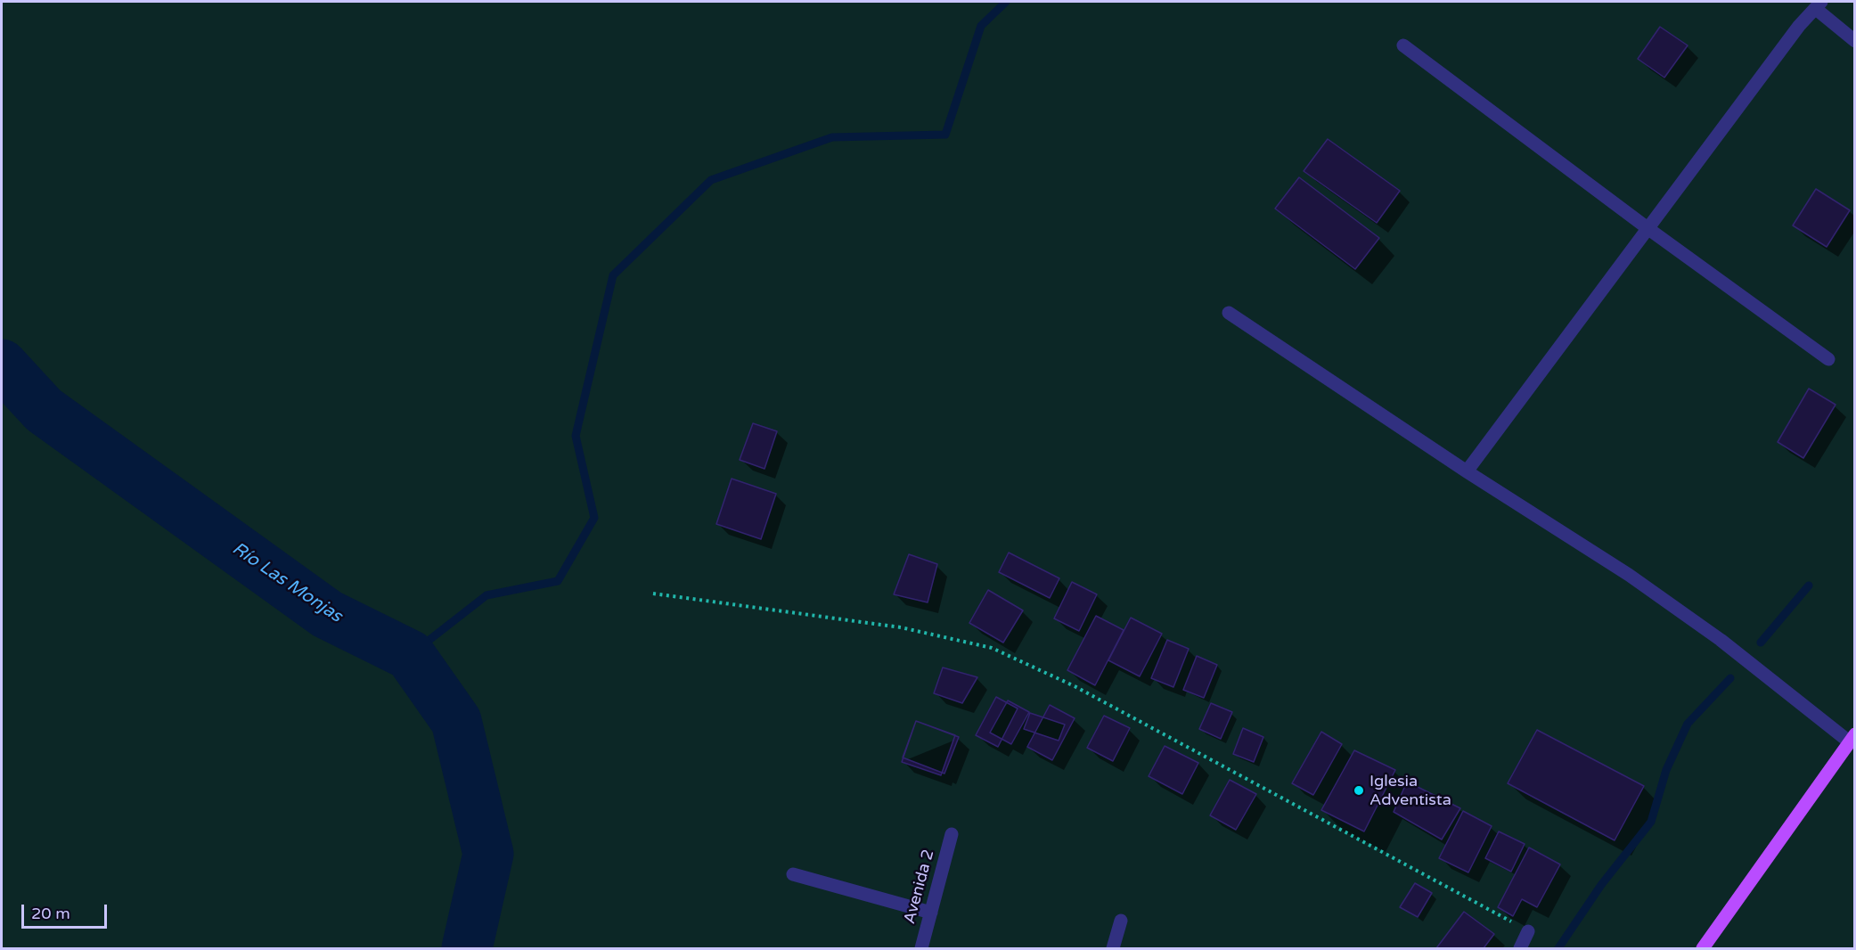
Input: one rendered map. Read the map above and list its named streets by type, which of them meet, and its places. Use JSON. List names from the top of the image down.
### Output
{
  "streets": {
    "street": ["Avenida 2"]
  },
  "water": ["Río Las Monjas"],
  "places": ["Iglesia Adventista"],
  "scale_bar": "20 m"
}
